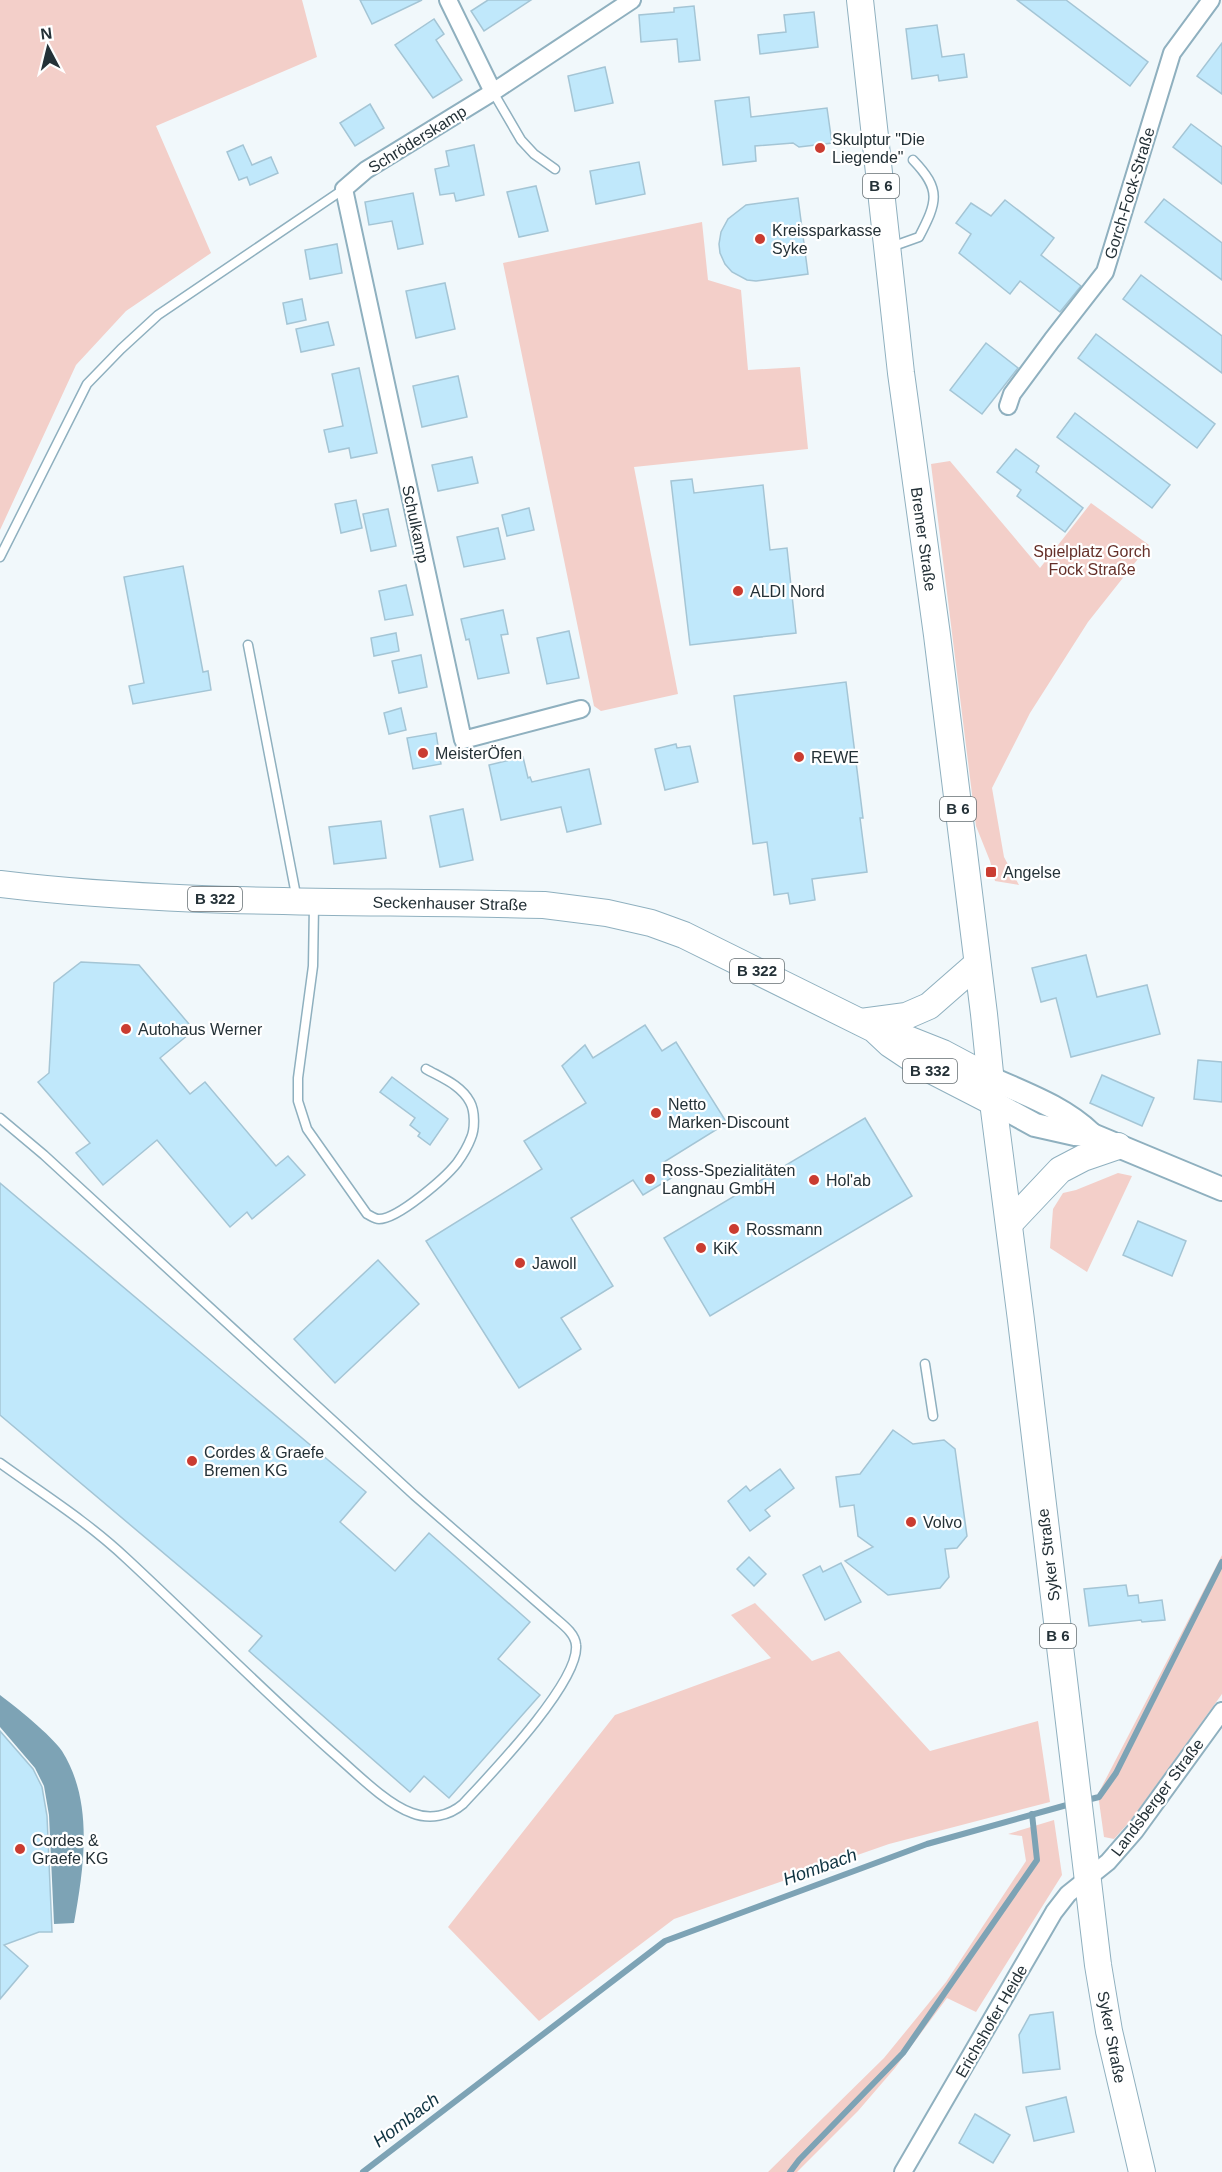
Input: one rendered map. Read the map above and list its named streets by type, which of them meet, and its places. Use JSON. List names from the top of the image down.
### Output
{
  "streets": {
    "main road": [
      "B 6",
      "Bremer Straße",
      "B 322",
      "Seckenhauser Straße",
      "Syker Straße"
    ],
    "street": [
      "Schröderskamp",
      "Gorch-Fock-Straße",
      "Schulkamp",
      "Landsberger Straße",
      "Erichshofer Heide"
    ]
  },
  "crossings": [
    ["Schröderskamp", "Schulkamp"],
    ["Bremer Straße", "B 322"],
    ["Bremer Straße", "Syker Straße"],
    ["B 322", "Seckenhauser Straße"],
    ["B 322", "Syker Straße"],
    ["Syker Straße", "Landsberger Straße"],
    ["Syker Straße", "Erichshofer Heide"],
    ["Landsberger Straße", "Erichshofer Heide"]
  ],
  "water": ["Hombach"],
  "parks": ["Spielplatz Gorch Fock Straße"],
  "places": {
    "other": [
      "Skulptur \"Die Liegende\"",
      "Kreissparkasse Syke",
      "ALDI Nord",
      "MeisterÖfen",
      "REWE",
      "Autohaus Werner",
      "Netto Marken-Discount",
      "Ross-Spezialitäten Langnau GmbH",
      "Hol'ab",
      "Rossmann",
      "KiK",
      "Jawoll",
      "Cordes & Graefe Bremen KG",
      "Volvo",
      "Cordes & Graefe KG"
    ],
    "transit": ["Angelse"]
  },
  "north": "top"
}
